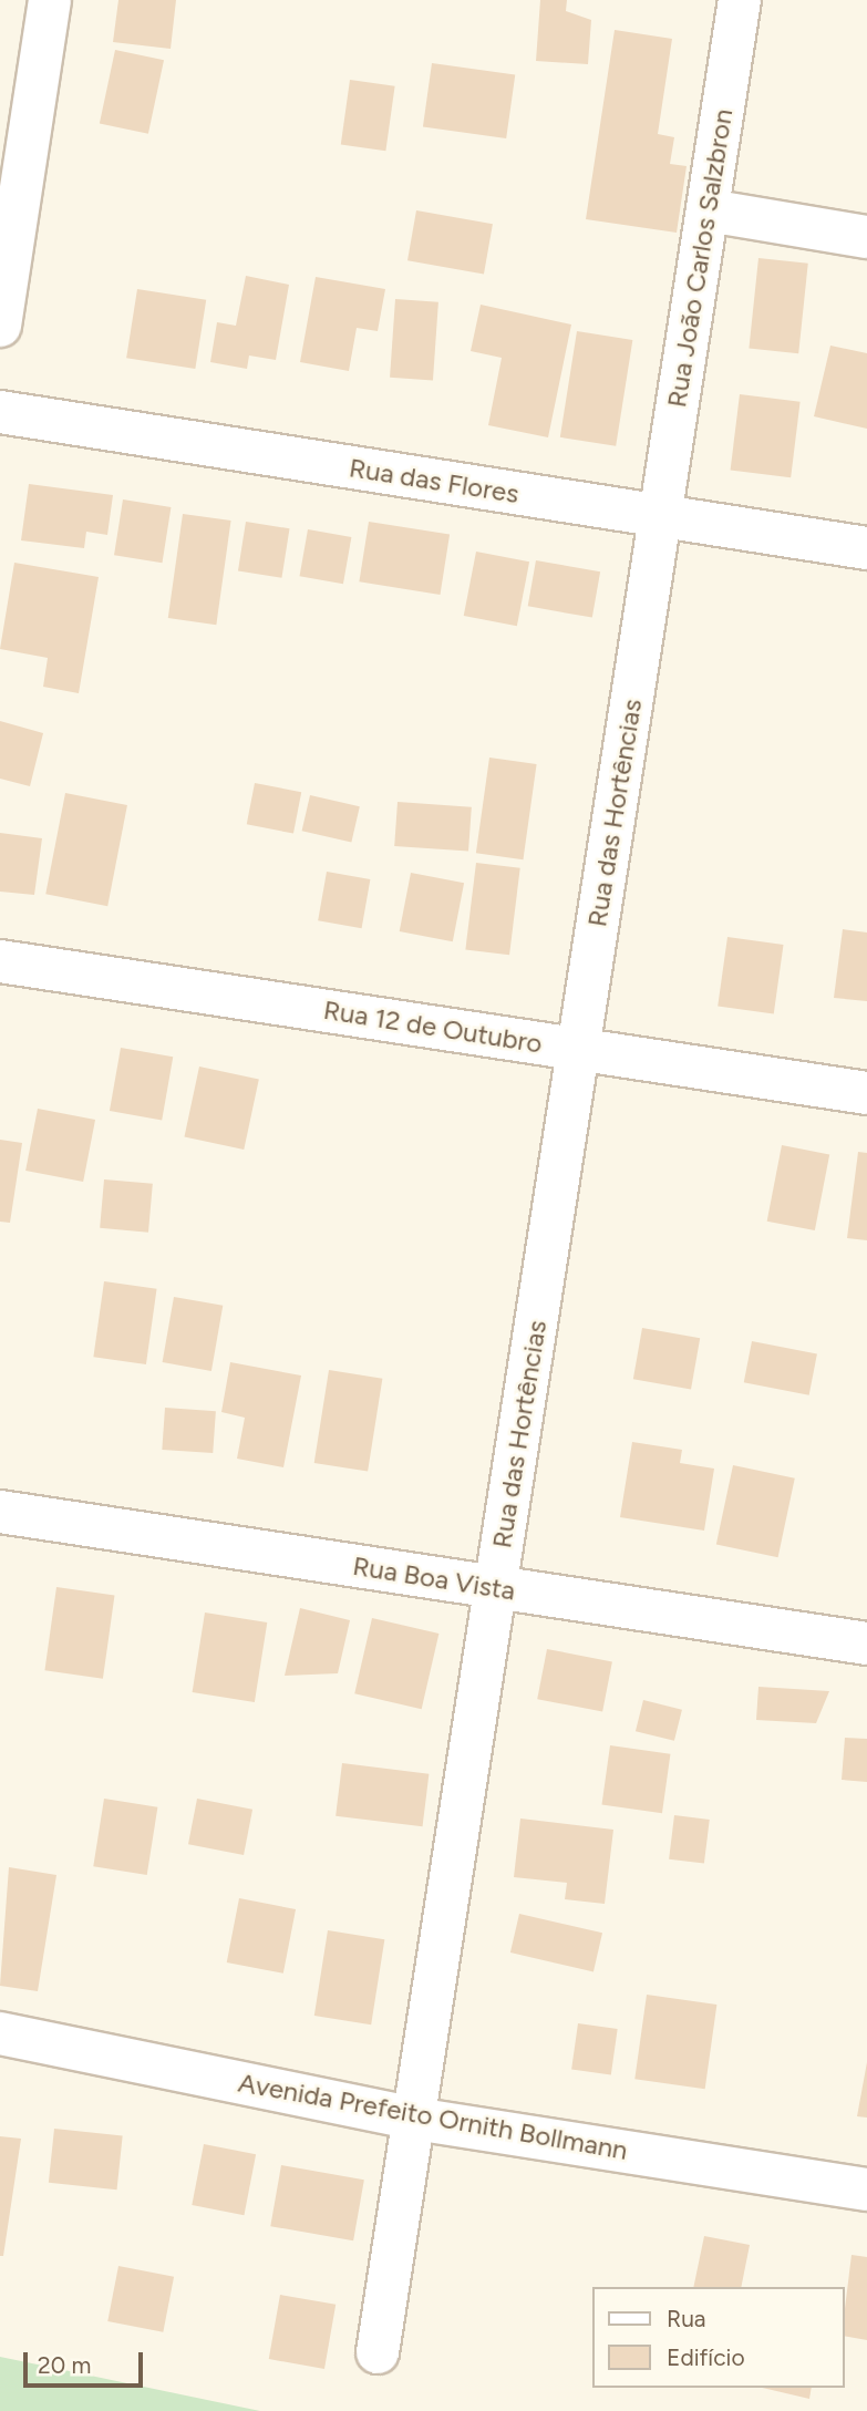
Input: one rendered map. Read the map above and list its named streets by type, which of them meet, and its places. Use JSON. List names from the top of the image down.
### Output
{
  "streets": {
    "street": [
      "Rua João Carlos Salzbron",
      "Rua das Flores",
      "Rua das Hortências",
      "Rua 12 de Outubro",
      "Rua Boa Vista",
      "Avenida Prefeito Ornith Bollmann"
    ]
  },
  "crossings": [
    ["Rua João Carlos Salzbron", "Rua das Flores"],
    ["Rua João Carlos Salzbron", "Rua das Hortências"],
    ["Rua das Flores", "Rua das Hortências"],
    ["Rua das Hortências", "Rua 12 de Outubro"],
    ["Rua das Hortências", "Rua Boa Vista"],
    ["Rua das Hortências", "Avenida Prefeito Ornith Bollmann"]
  ],
  "legend": ["Rua", "Edifício"],
  "scale_bar": "20 m"
}
